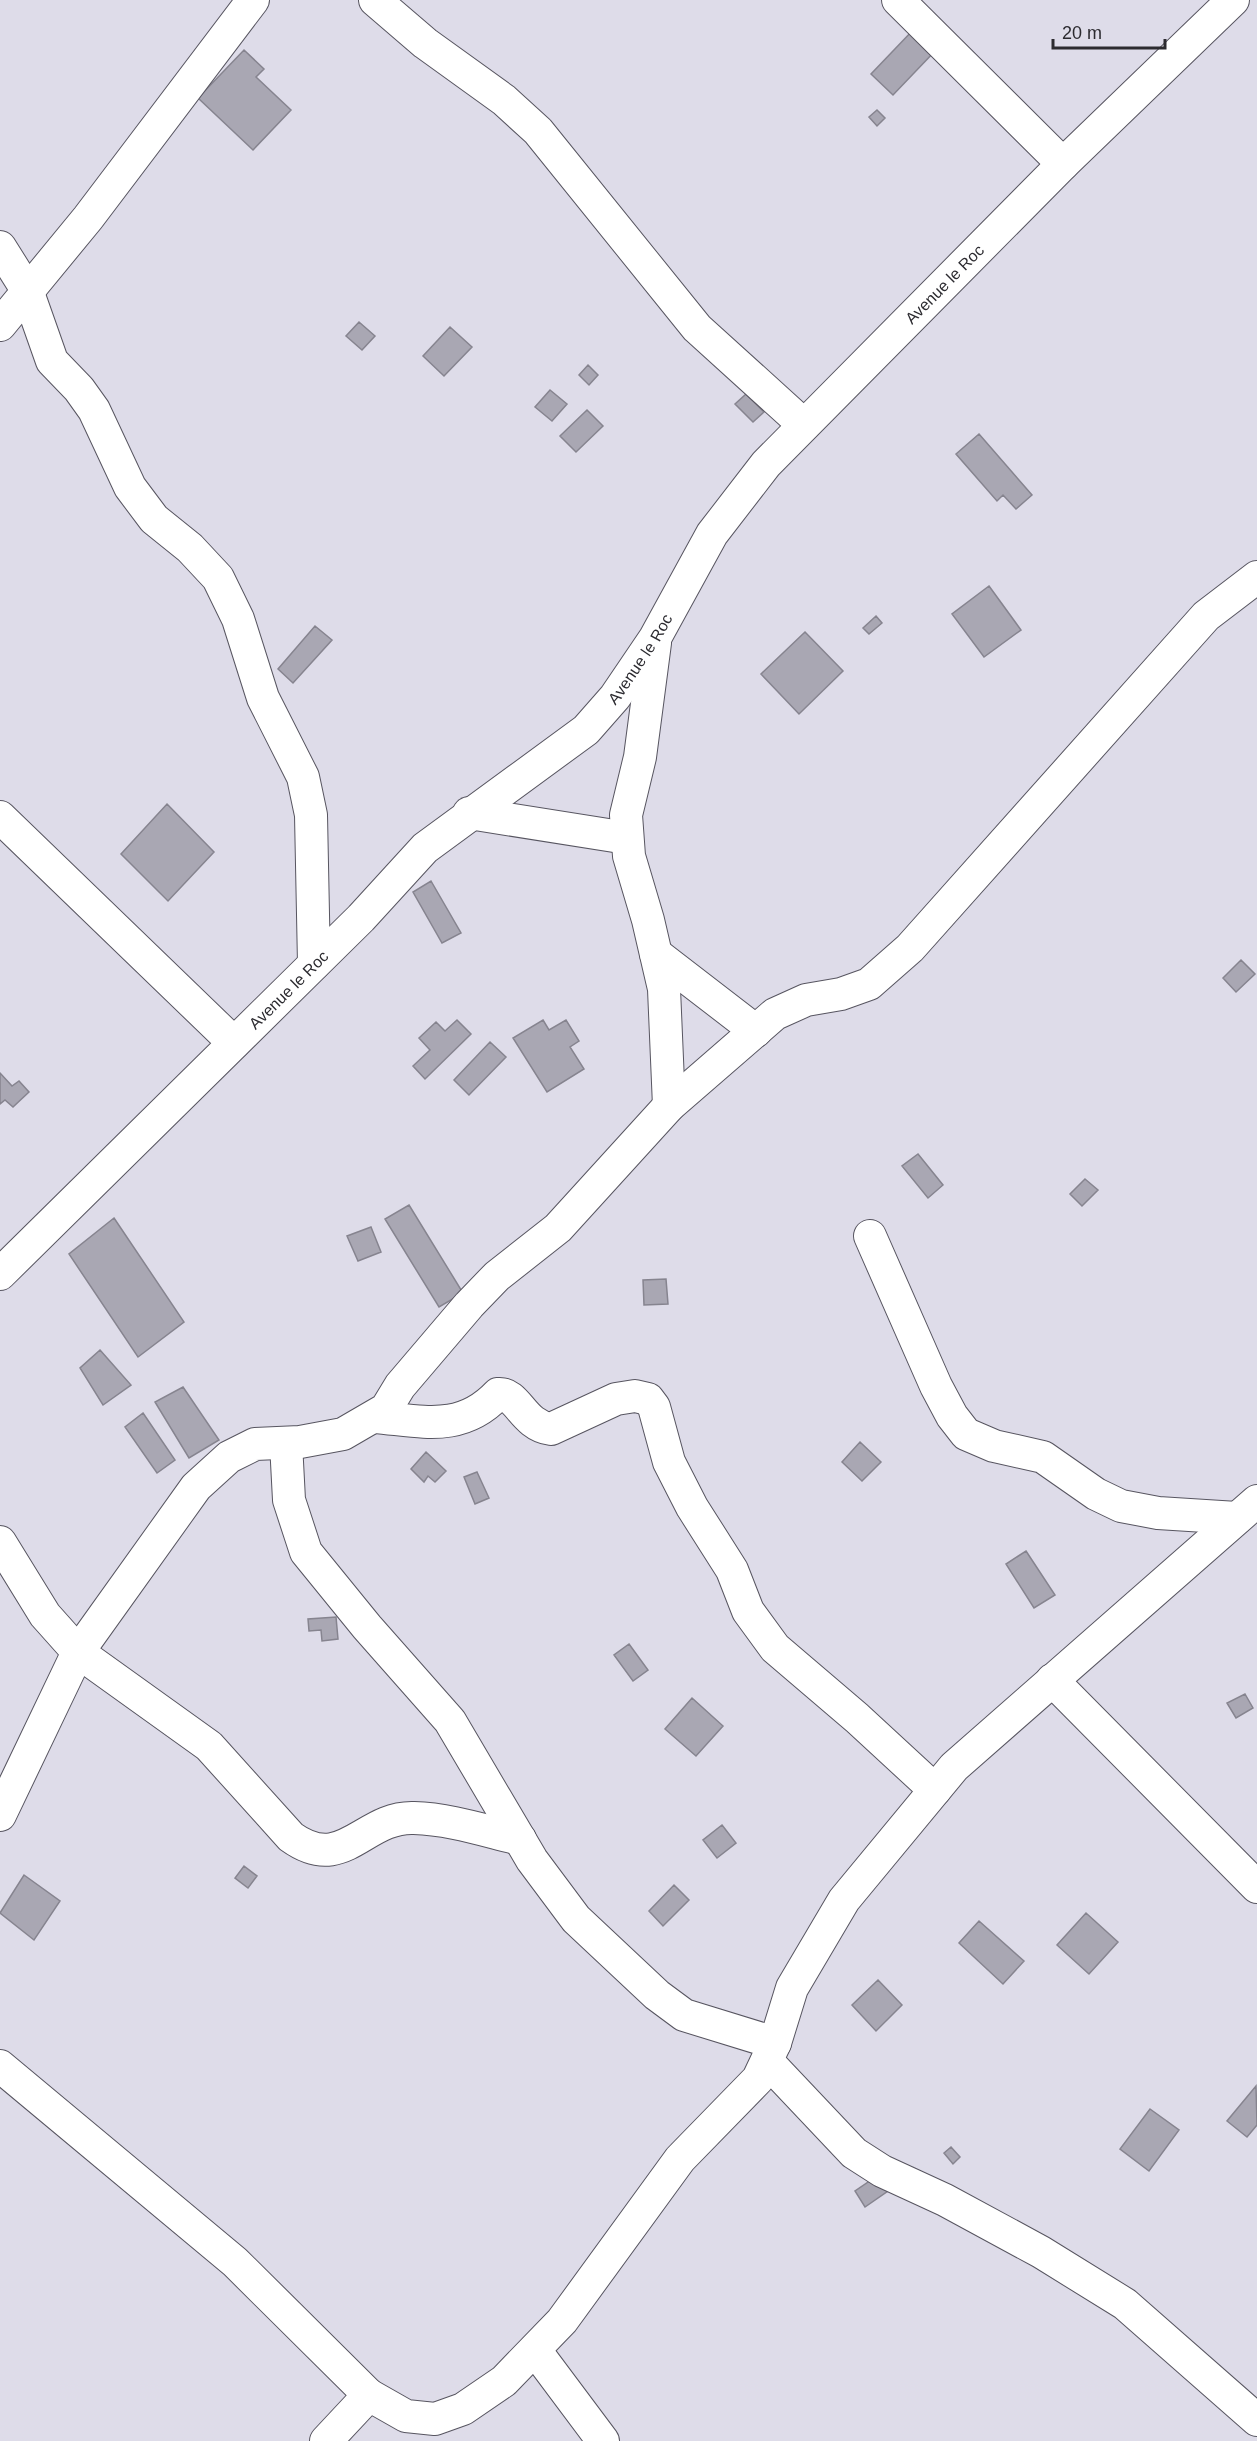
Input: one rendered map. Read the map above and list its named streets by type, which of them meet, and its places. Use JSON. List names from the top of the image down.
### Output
{
  "streets": {
    "street": ["Avenue le Roc"]
  },
  "scale_bar": "20 m"
}
